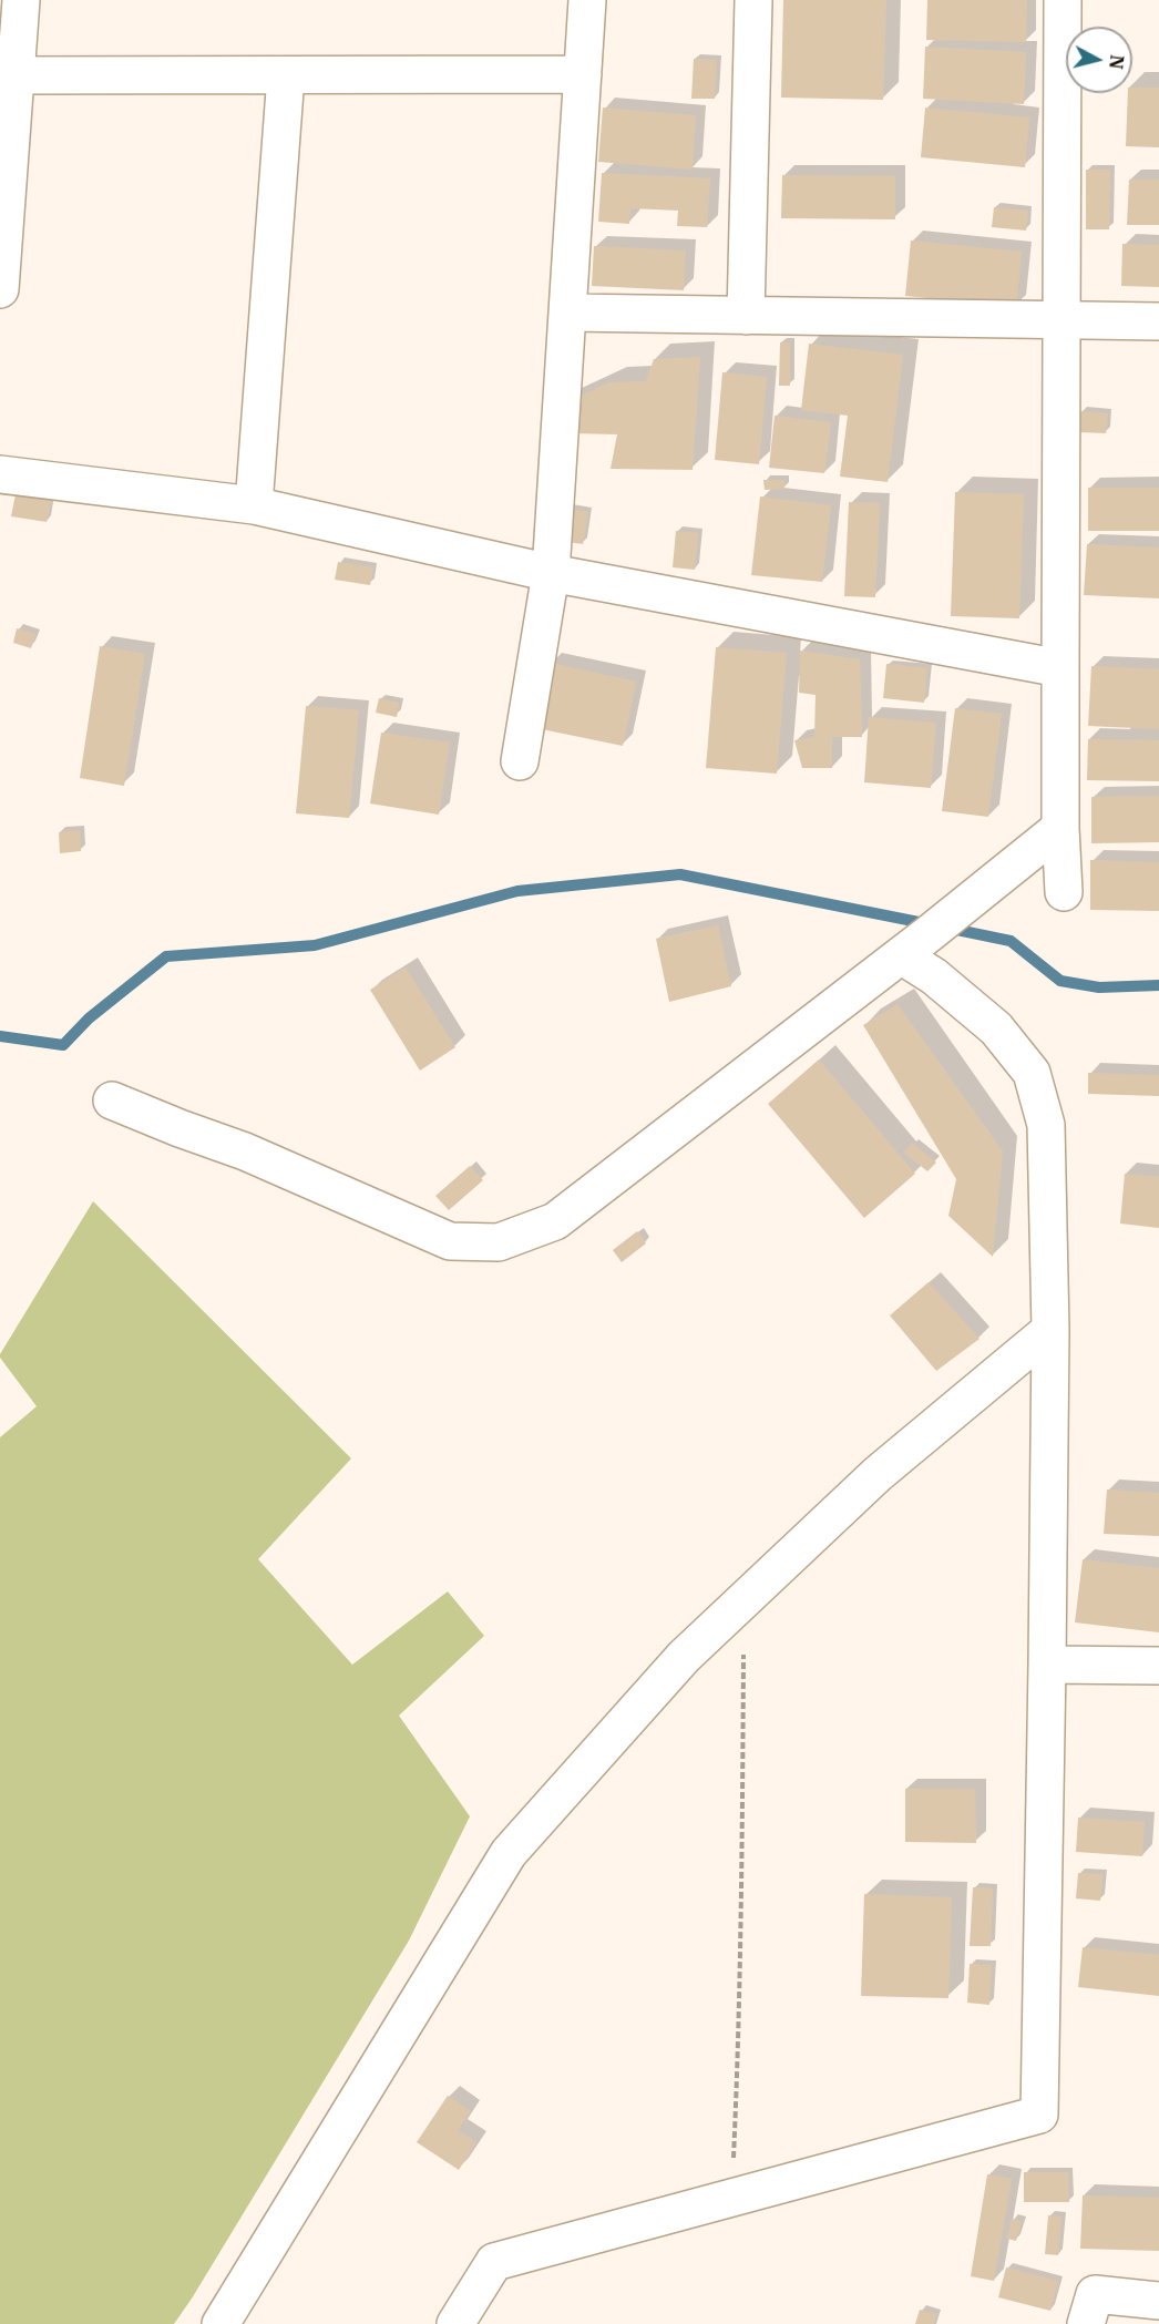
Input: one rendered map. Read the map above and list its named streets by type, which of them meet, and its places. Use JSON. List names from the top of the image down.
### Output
{
  "north": "right"
}
